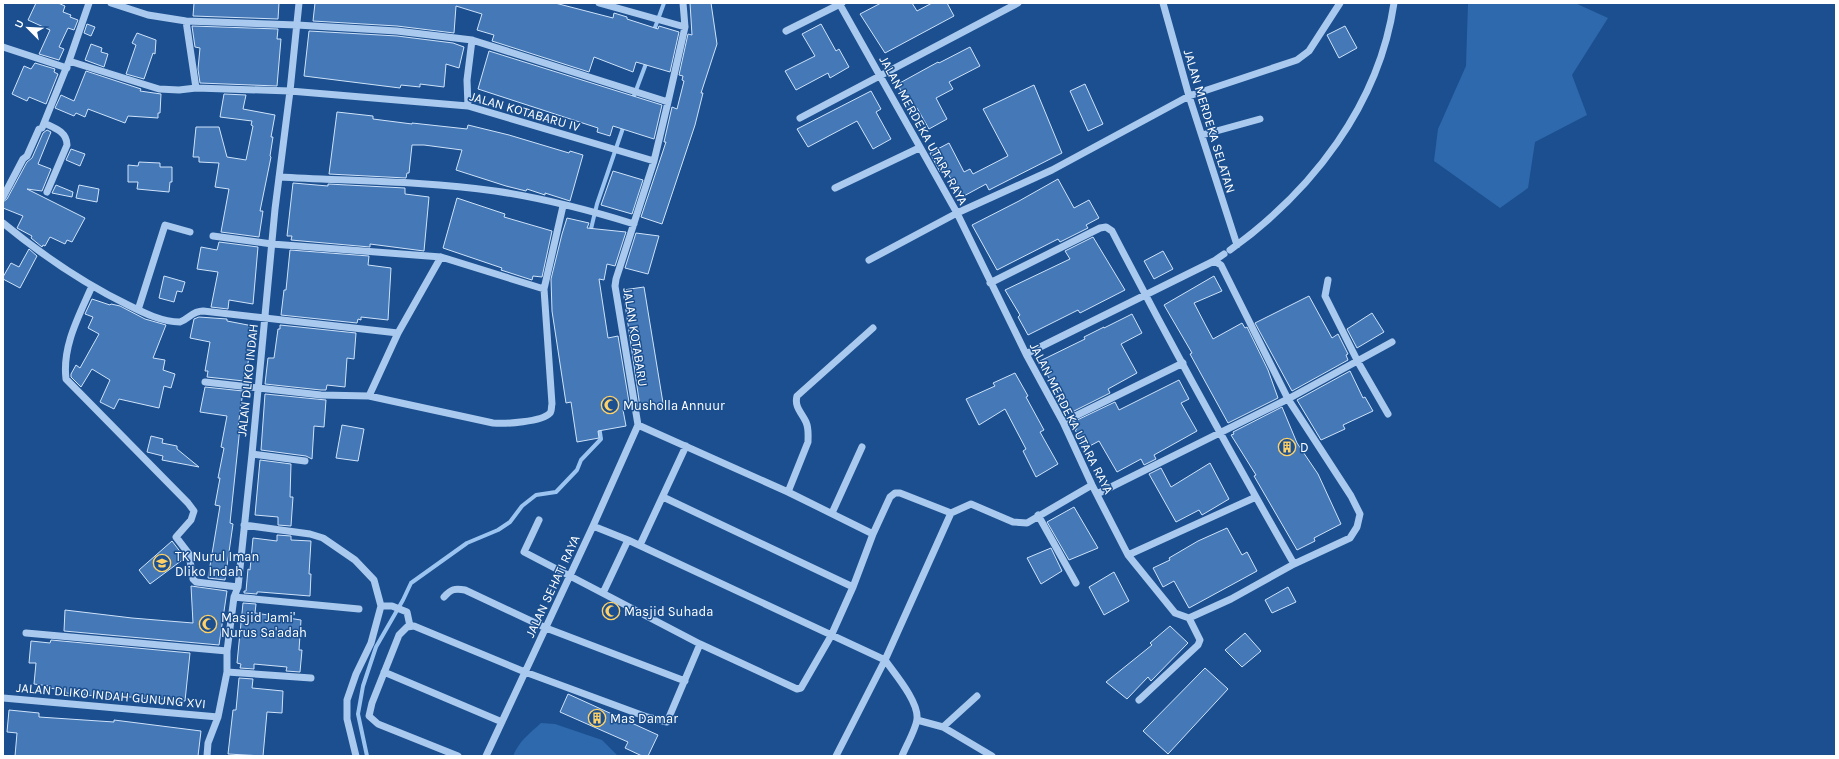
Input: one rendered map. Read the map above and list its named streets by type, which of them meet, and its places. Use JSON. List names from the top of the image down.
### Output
{
  "streets": {
    "street": [
      "JALAN KOTABARU IV",
      "JALAN MERDEKA SELATAN",
      "JALAN MERDEKA UTARA RAYA",
      "JALAN KOTABARU",
      "JALAN DLIKO INDAH",
      "JALAN SEHATI RAYA",
      "JALAN DLIKO INDAH GUNUNG XVI"
    ]
  },
  "crossings": [
    ["JALAN KOTABARU IV", "JALAN KOTABARU"],
    ["JALAN KOTABARU IV", "JALAN DLIKO INDAH"],
    ["JALAN KOTABARU", "JALAN SEHATI RAYA"],
    ["JALAN DLIKO INDAH", "JALAN DLIKO INDAH GUNUNG XVI"]
  ],
  "places": {
    "mosque": ["Musholla Annuur", "Masjid Suhada", "Masjid Jami' Nurus Sa'adah"],
    "building": ["D", "Mas Damar"],
    "school or university": ["TK Nurul Iman Dliko Indah"]
  },
  "north": "top left"
}
